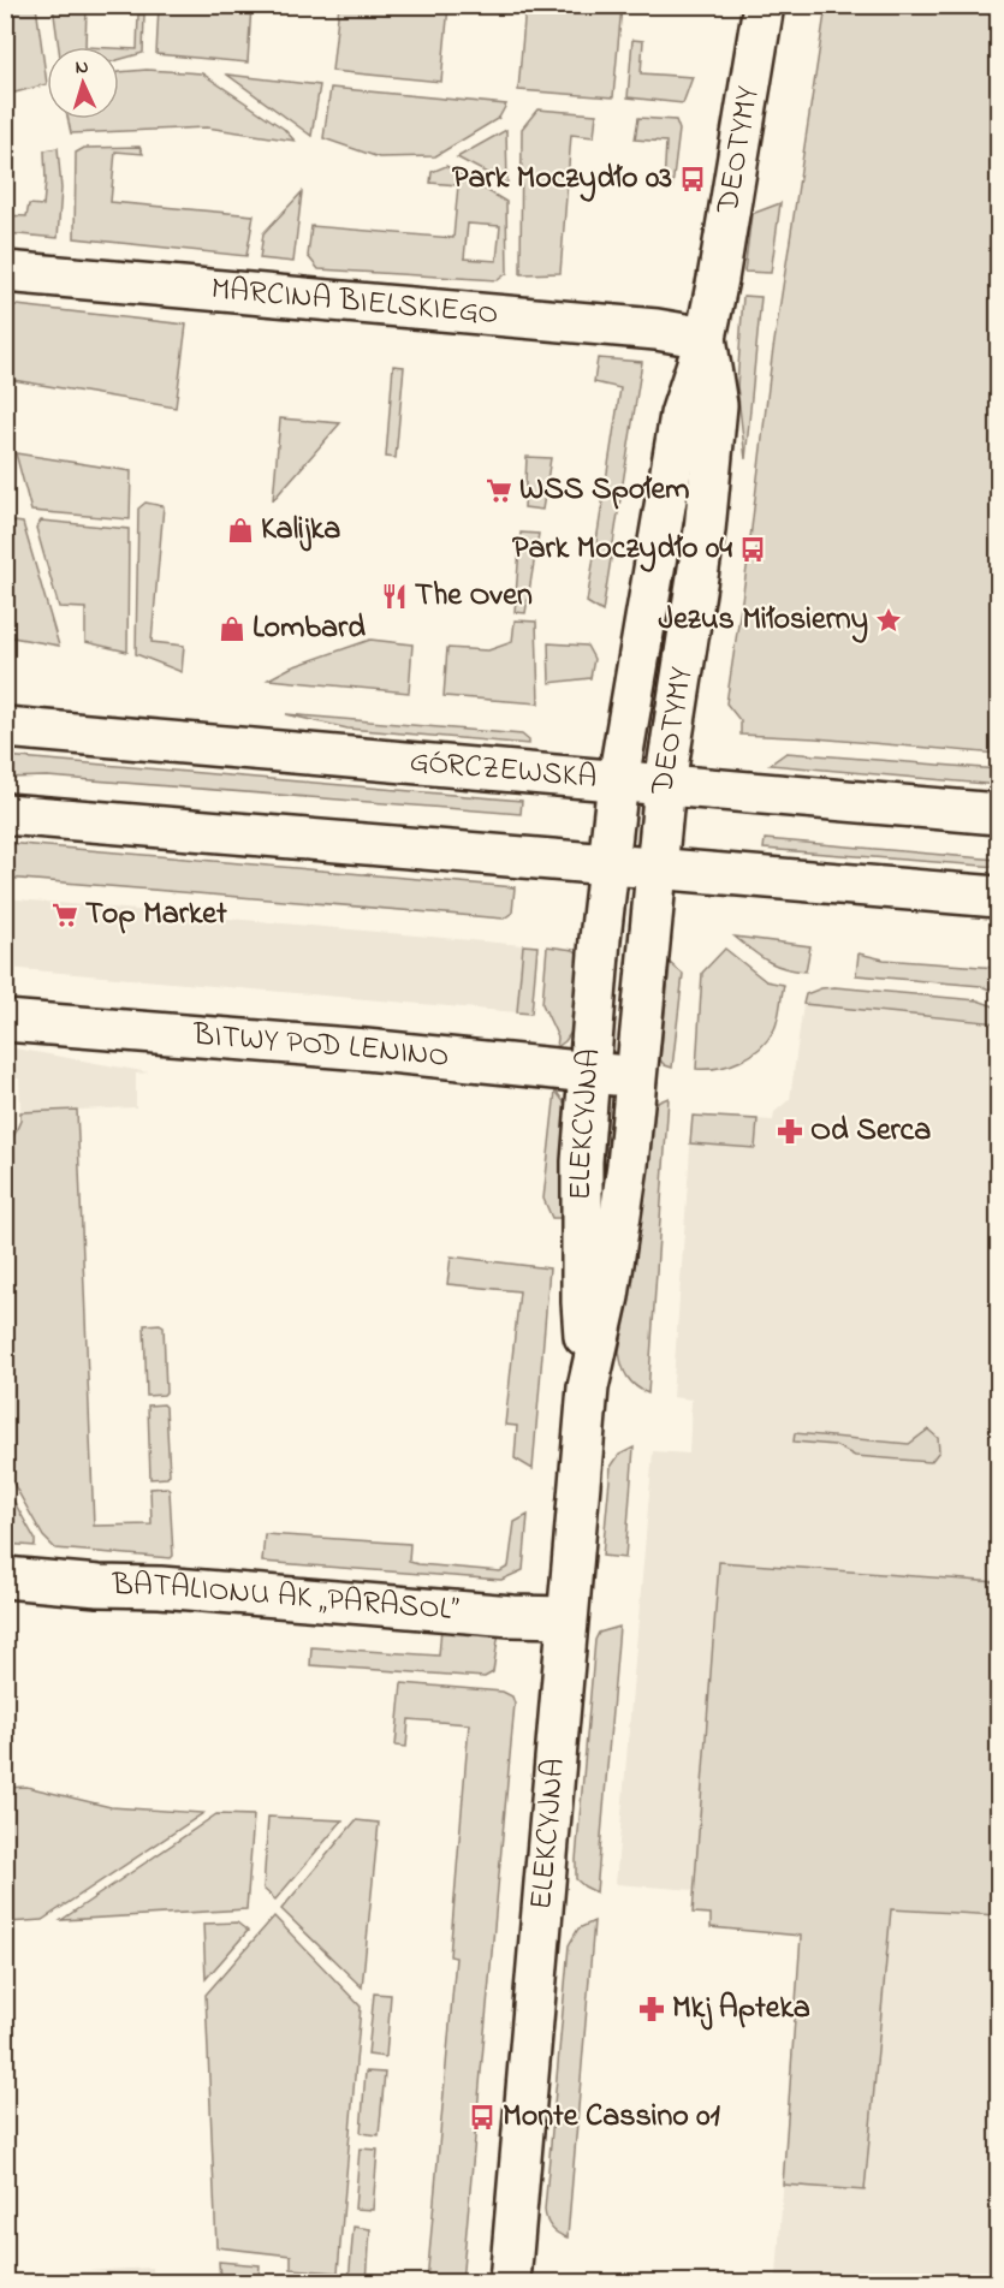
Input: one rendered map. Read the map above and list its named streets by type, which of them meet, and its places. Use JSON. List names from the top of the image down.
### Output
{
  "streets": {
    "street": [
      "DEOTYMY",
      "MARCINA BIELSKIEGO",
      "GÓRCZEWSKA",
      "BITWY POD LENINO",
      "ELEKCYJNA",
      "BATALIONU AK „PARASOL”"
    ]
  },
  "crossings": [
    ["DEOTYMY", "MARCINA BIELSKIEGO"],
    ["DEOTYMY", "GÓRCZEWSKA"],
    ["DEOTYMY", "ELEKCYJNA"],
    ["BITWY POD LENINO", "ELEKCYJNA"],
    ["ELEKCYJNA", "BATALIONU AK „PARASOL”"]
  ],
  "places": {
    "bus stop": ["Park Moczydło 03", "Park Moczydło 04", "Monte Cassino 01"],
    "supermarket": ["WSS Społem", "Top Market"],
    "shop": ["Kalijka", "Lombard"],
    "restaurant": ["The Oven"],
    "place": ["Jezus Miłosierny"],
    "pharmacy": ["Od Serca", "Mkj Apteka"]
  },
  "north": "top"
}
